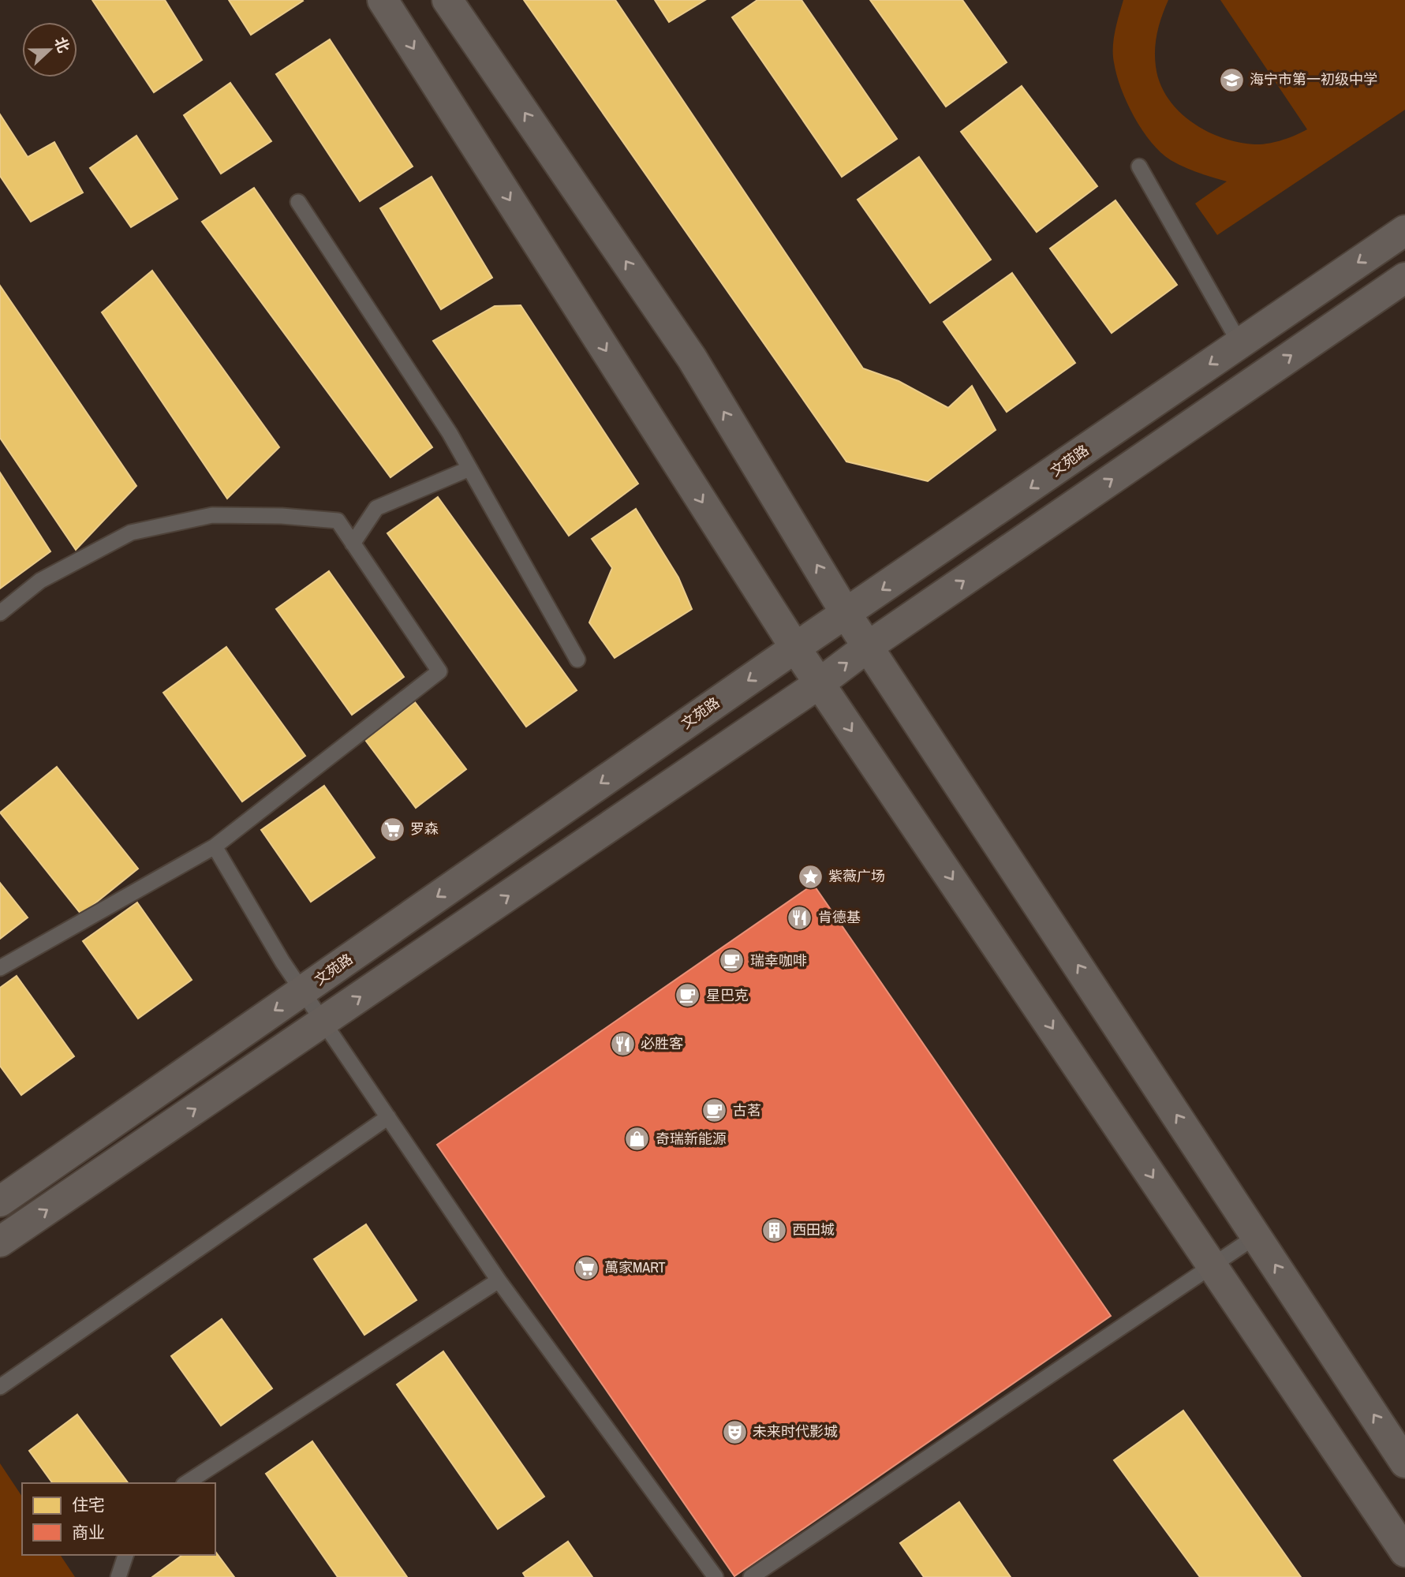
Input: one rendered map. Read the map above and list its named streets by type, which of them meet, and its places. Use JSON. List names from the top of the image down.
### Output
{
  "streets": {
    "main road": ["文苑路"]
  },
  "places": {
    "school or university": ["海宁市第一初级中学"],
    "supermarket": ["罗森", "萬家MART"],
    "place": ["紫薇广场"],
    "restaurant": ["肯德基", "必胜客"],
    "cafe": ["瑞幸咖啡", "星巴克", "古茗"],
    "shop": ["奇瑞新能源"],
    "building": ["西田城"],
    "theatre": ["未来时代影城"]
  },
  "legend": ["住宅", "商业"],
  "north": "right"
}
